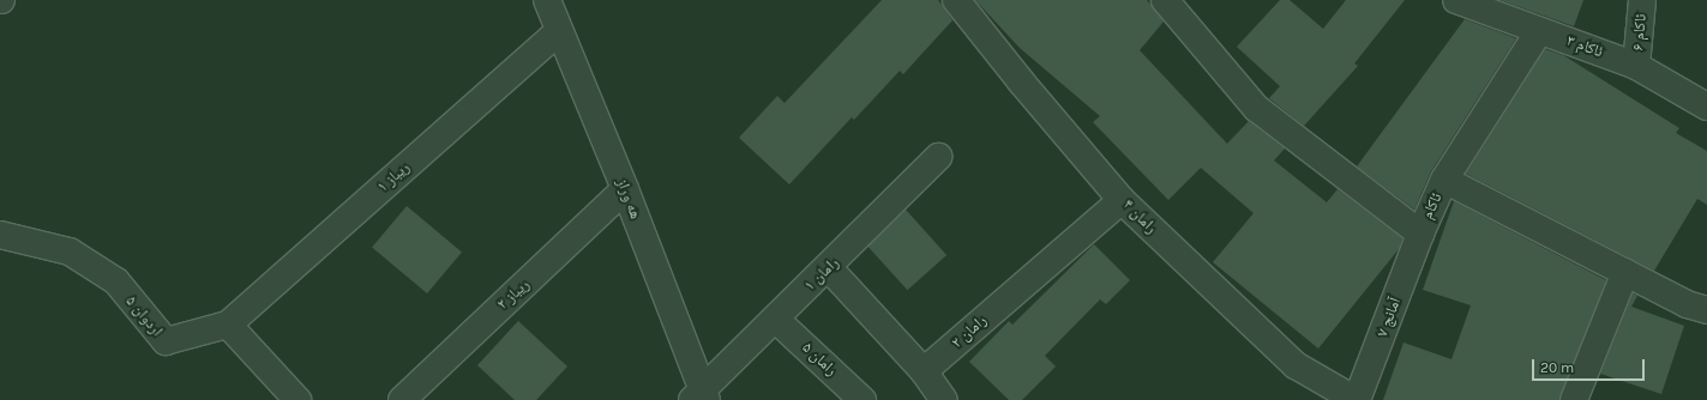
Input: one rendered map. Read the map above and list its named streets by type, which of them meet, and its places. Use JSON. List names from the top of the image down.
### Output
{
  "streets": {
    "street": [
      "ئاکام ۶",
      "ئاکام ۳",
      "ریباز ۱",
      "هه وراز",
      "ئاکام",
      "رامان ۴",
      "رامان ۱",
      "ریباز ۲",
      "اردوان ۵",
      "آمانج ۷",
      "رامان ۲",
      "رامان ۵"
    ]
  },
  "crossings": [
    ["ئاکام ۶", "ئاکام ۳"],
    ["ریباز ۱", "هه وراز"],
    ["ریباز ۱", "اردوان ۵"],
    ["هه وراز", "رامان ۱"],
    ["هه وراز", "ریباز ۲"],
    ["ئاکام", "آمانج ۷"],
    ["رامان ۴", "آمانج ۷"],
    ["رامان ۴", "رامان ۲"],
    ["رامان ۱", "رامان ۵"]
  ],
  "scale_bar": "20 m"
}
